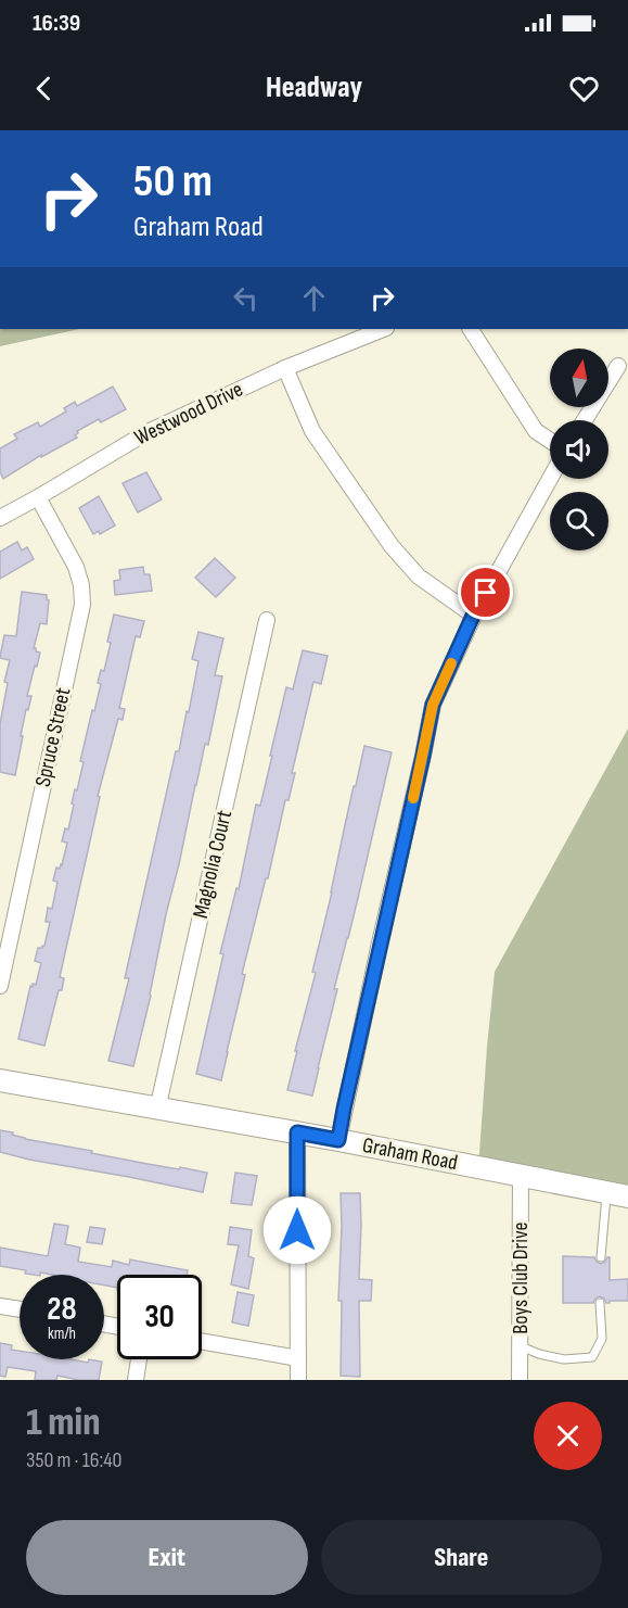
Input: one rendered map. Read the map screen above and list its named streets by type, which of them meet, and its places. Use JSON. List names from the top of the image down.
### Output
{
  "streets": {
    "main road": ["Graham Road"],
    "street": [
      "Westwood Drive",
      "Spruce Street",
      "Magnolia Court",
      "Boys Club Drive"
    ]
  },
  "crossings": [
    ["Westwood Drive", "Spruce Street"],
    ["Magnolia Court", "Graham Road"],
    ["Graham Road", "Boys Club Drive"]
  ],
  "north": "top",
  "page": {
    "status": "16:39",
    "header": "Headway",
    "turn": ["50 m", "Graham Road"],
    "speed": "28 km/h",
    "limit": "30",
    "heading": ["1 min", "350 m · 16:40"],
    "buttons": ["Exit", "Share"]
  }
}
